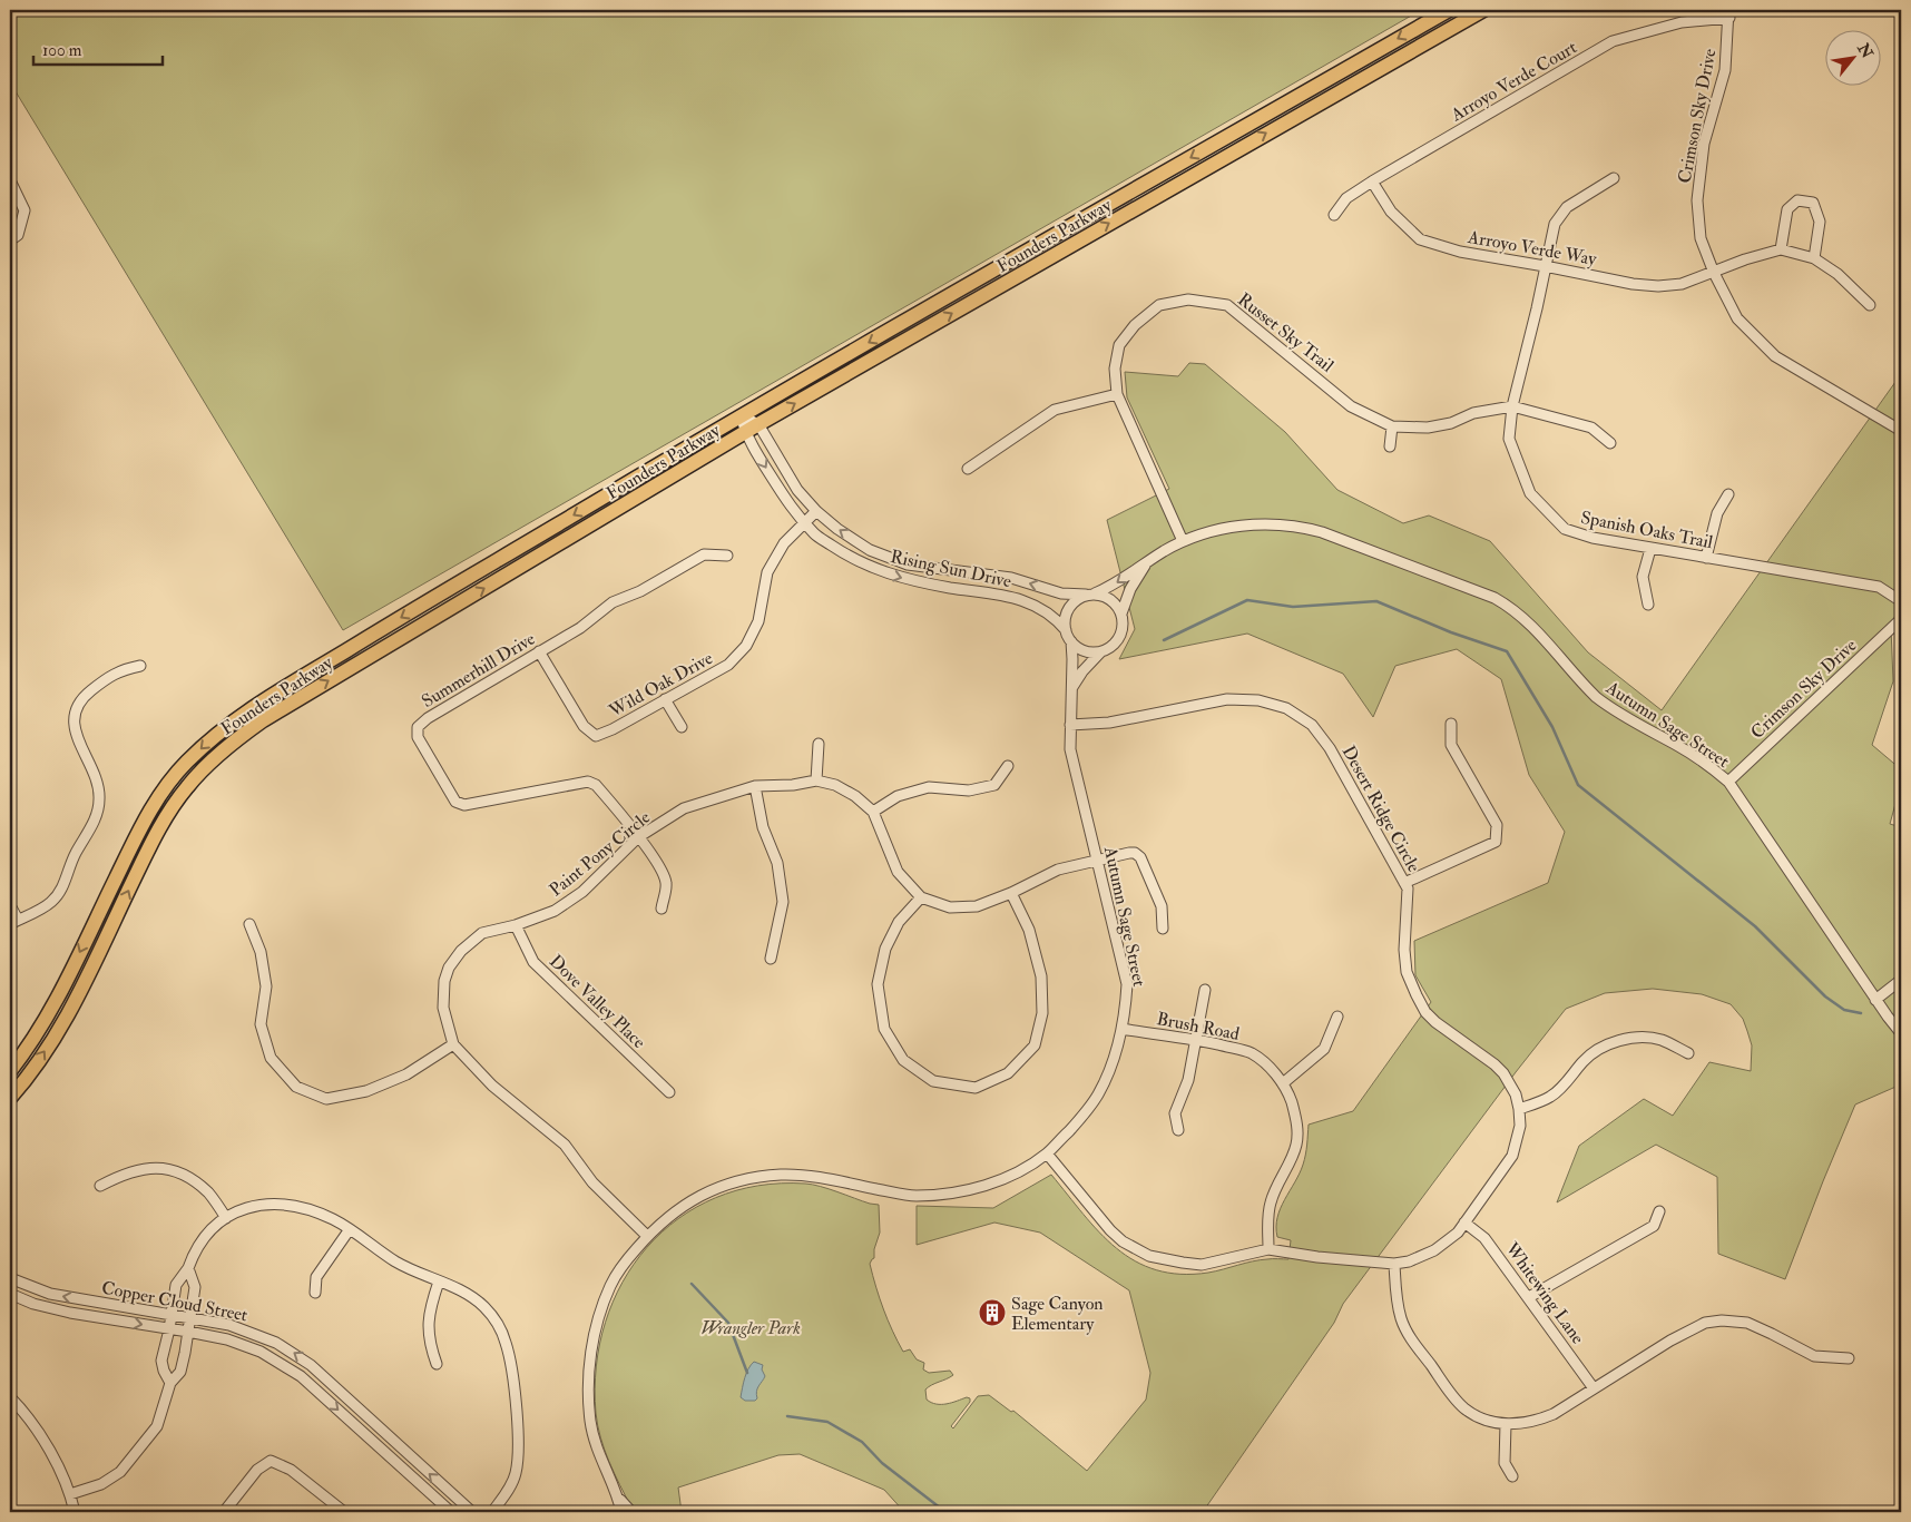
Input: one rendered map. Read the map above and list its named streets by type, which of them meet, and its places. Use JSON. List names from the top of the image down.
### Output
{
  "streets": {
    "highway": ["Founders Parkway"],
    "street": [
      "Arroyo Verde Court",
      "Crimson Sky Drive",
      "Arroyo Verde Way",
      "Russet Sky Trail",
      "Spanish Oaks Trail",
      "Rising Sun Drive",
      "Summerhill Drive",
      "Wild Oak Drive",
      "Autumn Sage Street",
      "Desert Ridge Circle",
      "Paint Pony Circle",
      "Dove Valley Place",
      "Brush Road",
      "Whitewing Lane",
      "Copper Cloud Street"
    ]
  },
  "crossings": [
    ["Arroyo Verde Court", "Crimson Sky Drive"],
    ["Arroyo Verde Court", "Arroyo Verde Way"],
    ["Crimson Sky Drive", "Arroyo Verde Way"],
    ["Crimson Sky Drive", "Autumn Sage Street"],
    ["Founders Parkway", "Rising Sun Drive"],
    ["Arroyo Verde Way", "Spanish Oaks Trail"],
    ["Russet Sky Trail", "Spanish Oaks Trail"],
    ["Russet Sky Trail", "Autumn Sage Street"],
    ["Rising Sun Drive", "Wild Oak Drive"],
    ["Rising Sun Drive", "Autumn Sage Street"],
    ["Summerhill Drive", "Wild Oak Drive"],
    ["Summerhill Drive", "Paint Pony Circle"],
    ["Autumn Sage Street", "Desert Ridge Circle"],
    ["Autumn Sage Street", "Paint Pony Circle"],
    ["Autumn Sage Street", "Brush Road"],
    ["Desert Ridge Circle", "Brush Road"],
    ["Desert Ridge Circle", "Whitewing Lane"],
    ["Paint Pony Circle", "Dove Valley Place"]
  ],
  "parks": ["Wrangler Park"],
  "places": {
    "building": ["Sage Canyon Elementary"]
  },
  "scale_bar": "100 m",
  "north": "top right"
}
